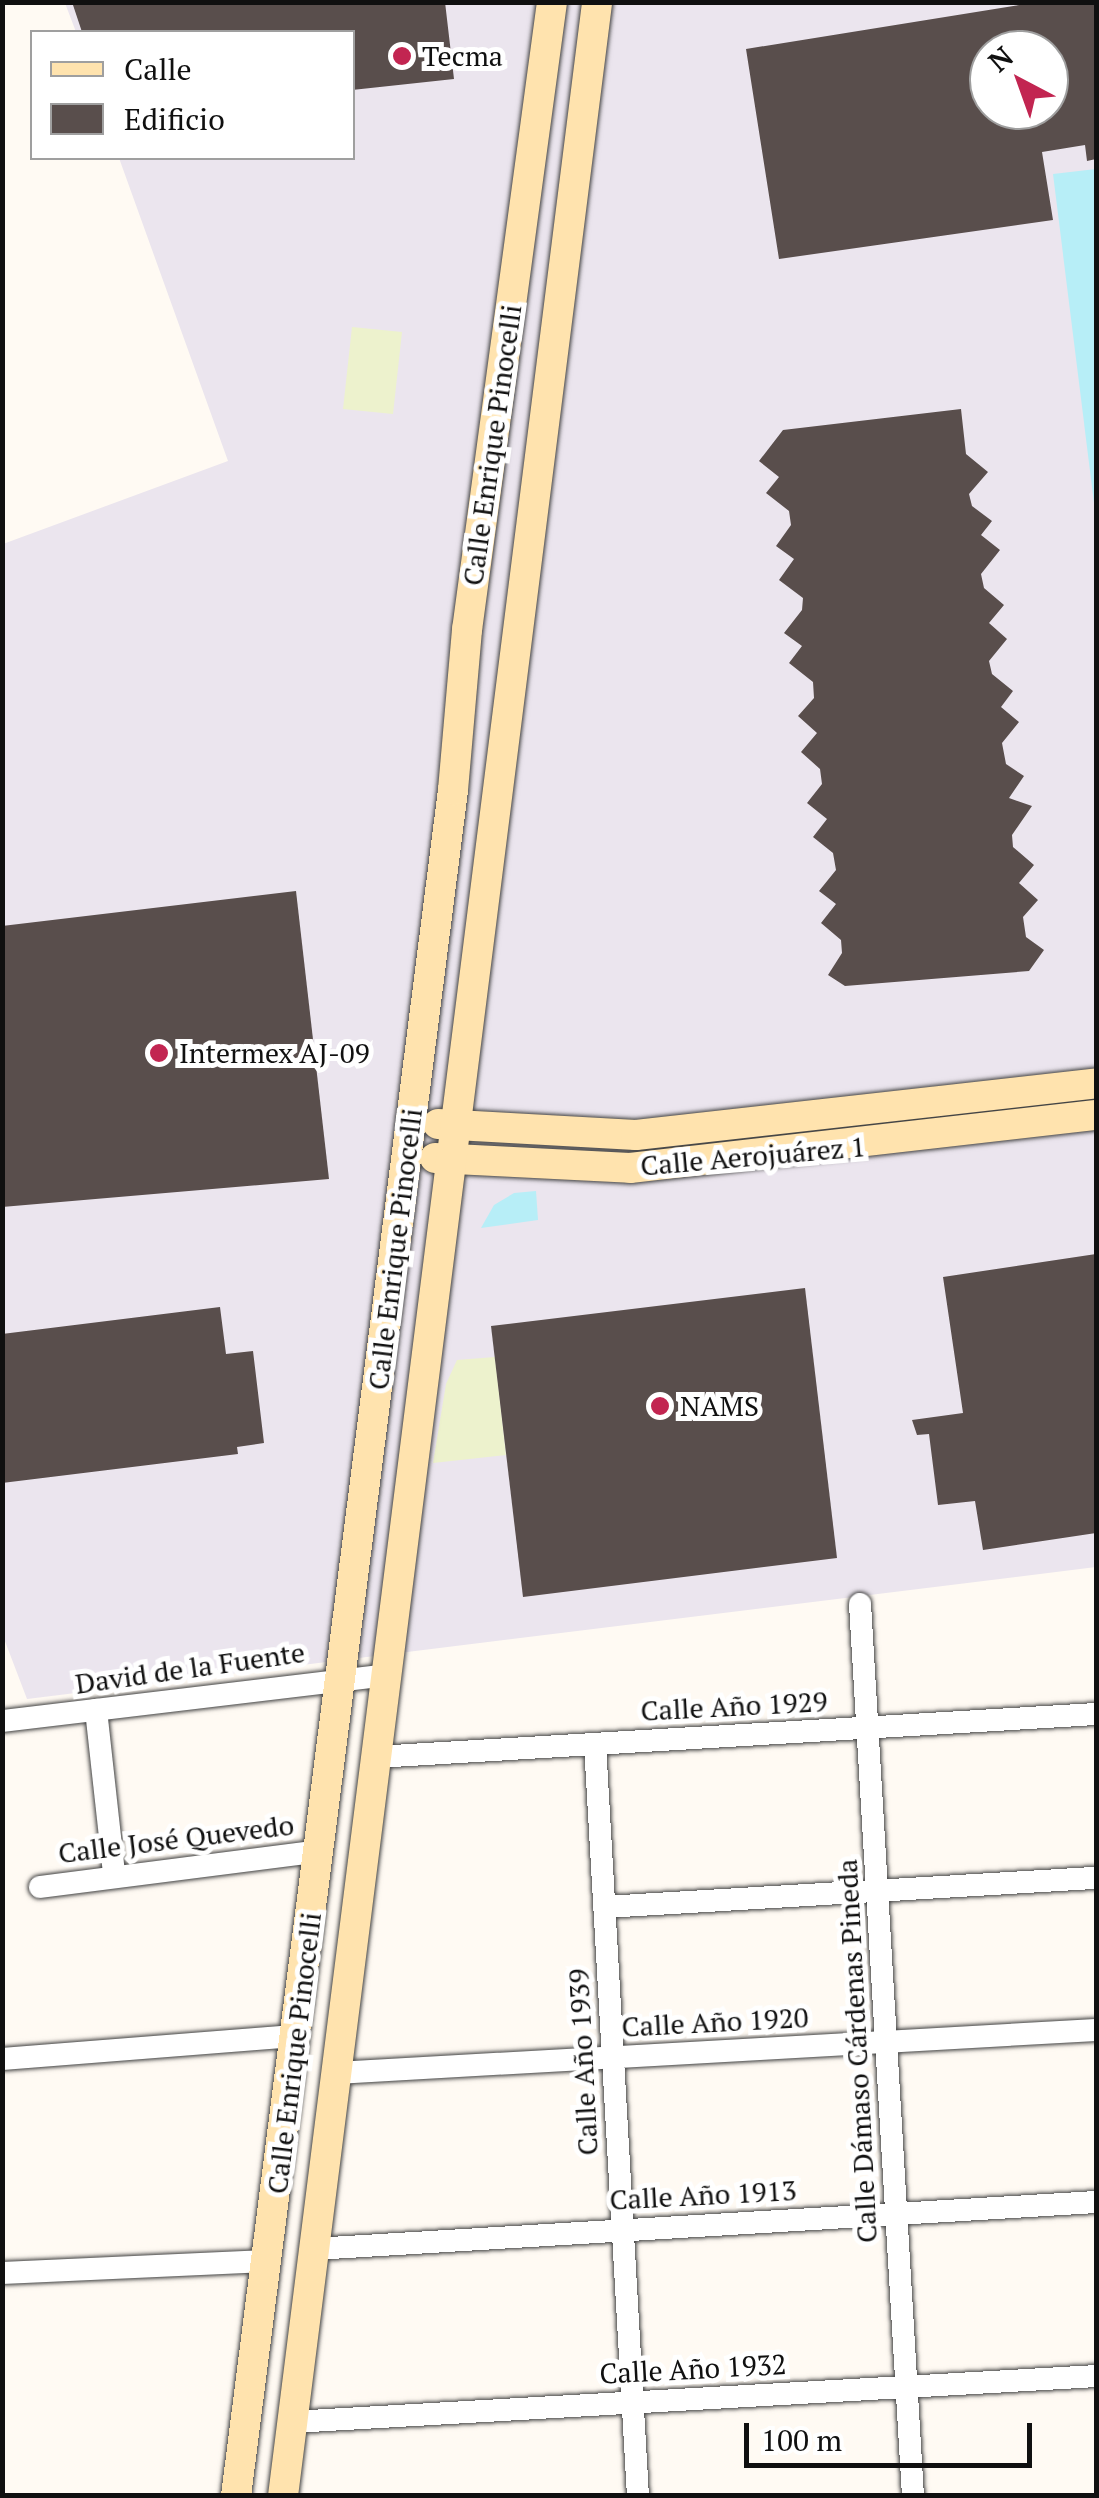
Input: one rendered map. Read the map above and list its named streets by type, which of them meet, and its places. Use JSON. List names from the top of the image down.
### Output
{
  "streets": {
    "main road": ["Calle Enrique Pinocelli", "Calle Aerojuárez 1"],
    "street": [
      "David de la Fuente",
      "Calle Año 1929",
      "Calle José Quevedo",
      "Calle Año 1920",
      "Calle Dámaso Cárdenas Pineda",
      "Calle Año 1939",
      "Calle Año 1913",
      "Calle Año 1932"
    ]
  },
  "crossings": [
    ["Calle Enrique Pinocelli", "Calle Aerojuárez 1"],
    ["Calle Enrique Pinocelli", "David de la Fuente"],
    ["Calle Enrique Pinocelli", "Calle Año 1929"],
    ["Calle Enrique Pinocelli", "Calle José Quevedo"],
    ["Calle Enrique Pinocelli", "Calle Año 1920"],
    ["Calle Enrique Pinocelli", "Calle Año 1913"],
    ["Calle Enrique Pinocelli", "Calle Año 1932"],
    ["Calle Año 1929", "Calle Dámaso Cárdenas Pineda"],
    ["Calle Año 1929", "Calle Año 1939"],
    ["Calle Año 1920", "Calle Dámaso Cárdenas Pineda"],
    ["Calle Año 1920", "Calle Año 1939"],
    ["Calle Dámaso Cárdenas Pineda", "Calle Año 1913"],
    ["Calle Dámaso Cárdenas Pineda", "Calle Año 1932"],
    ["Calle Año 1939", "Calle Año 1913"],
    ["Calle Año 1939", "Calle Año 1932"]
  ],
  "places": ["Tecma", "Intermex AJ-09", "NAMS"],
  "legend": ["Calle", "Edificio"],
  "scale_bar": "100 m",
  "north": "top left"
}
